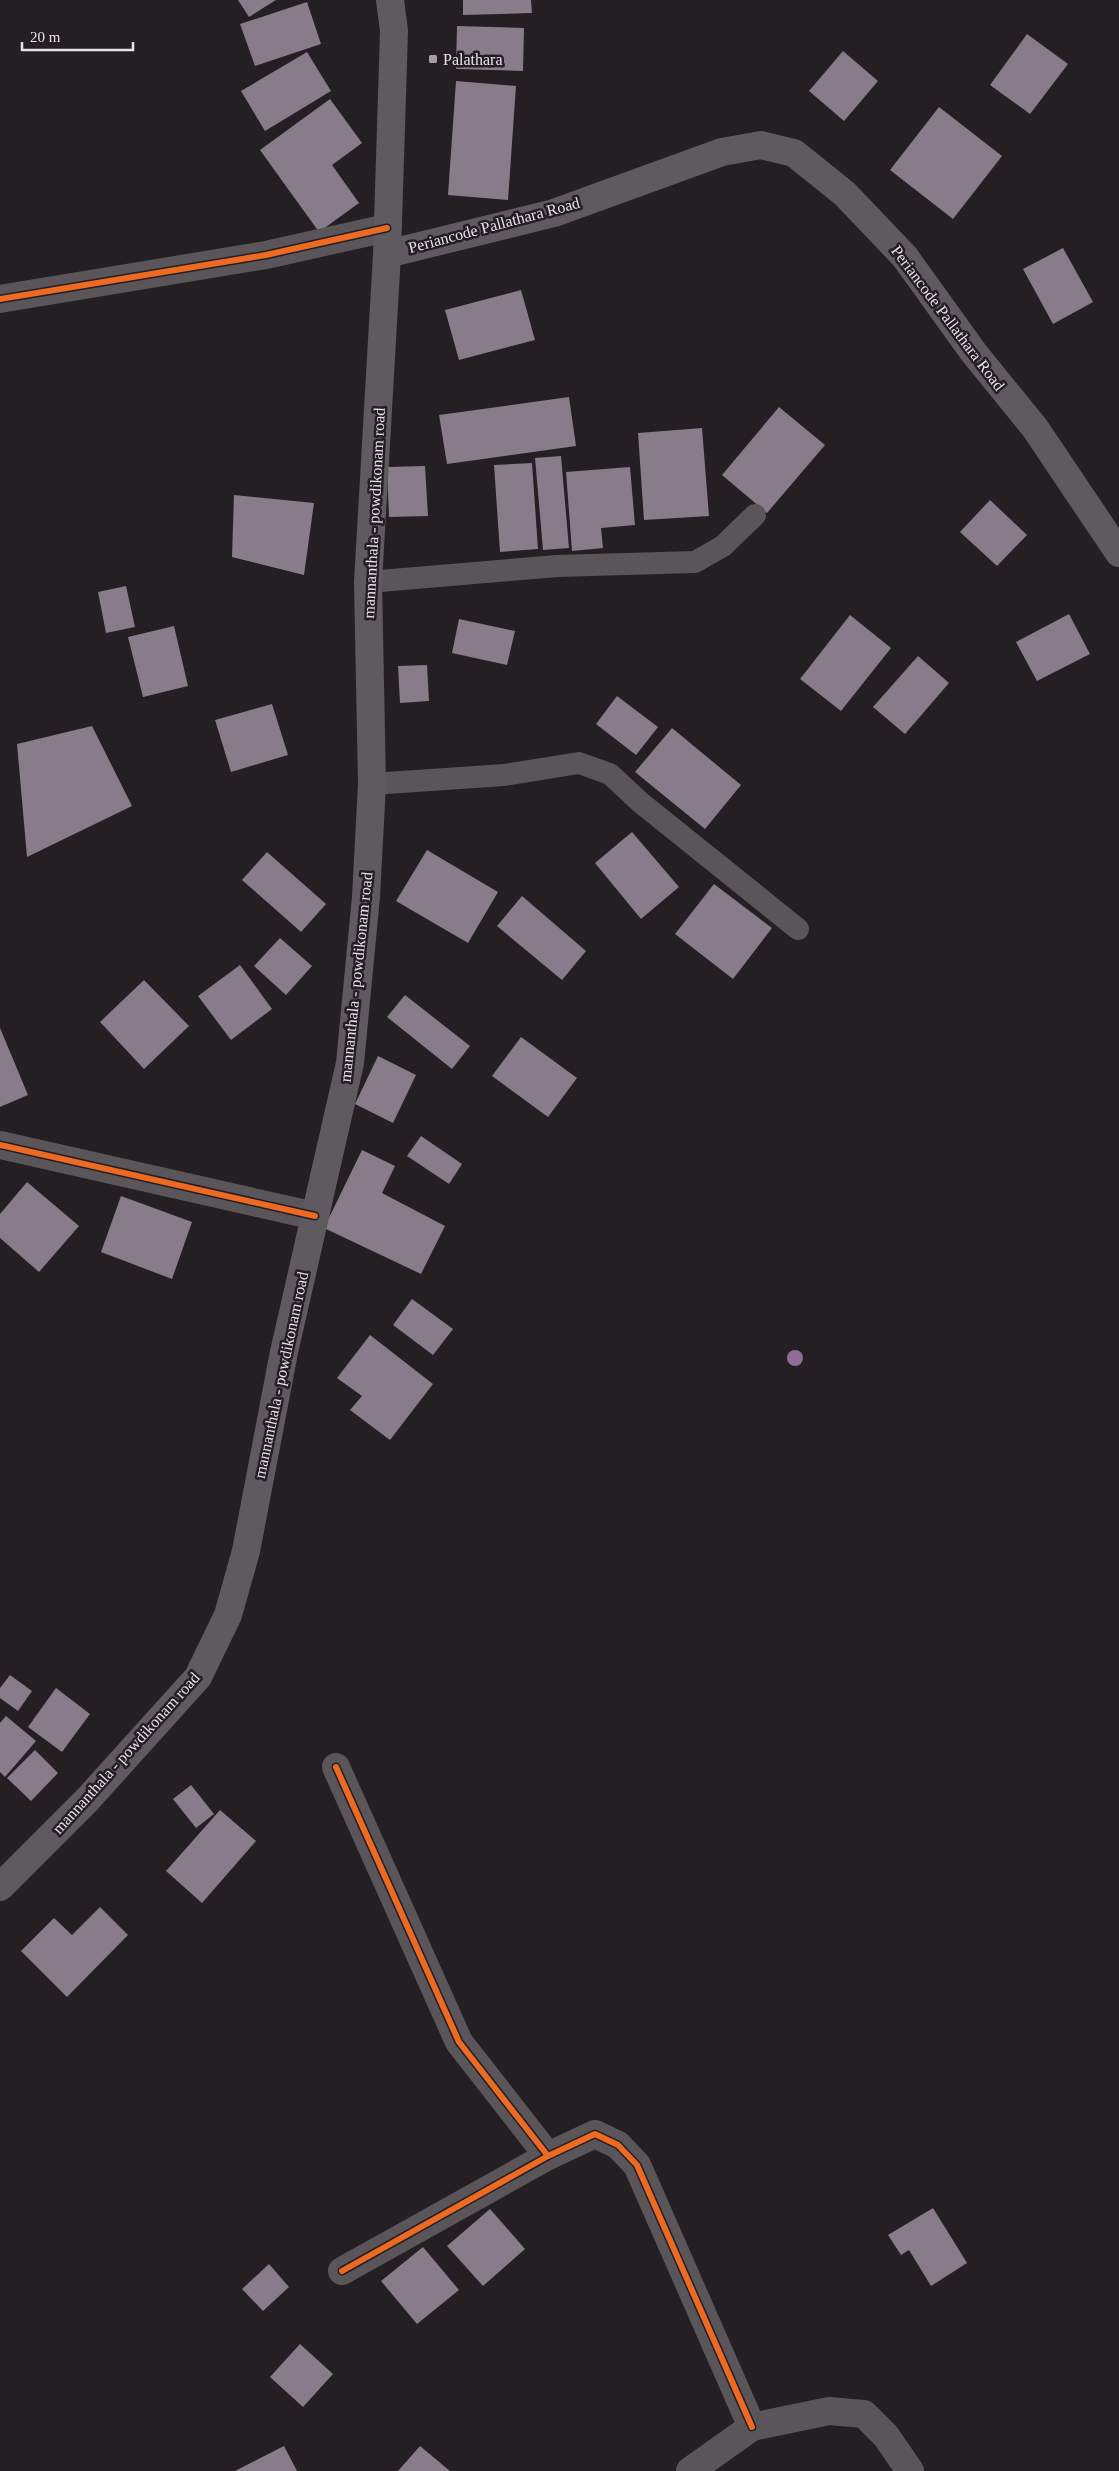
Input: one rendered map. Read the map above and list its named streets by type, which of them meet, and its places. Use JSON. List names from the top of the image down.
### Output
{
  "streets": {
    "main road": ["Periancode Pallathara Road", "mannanthala - powdikonam road"]
  },
  "crossings": [
    ["Periancode Pallathara Road", "mannanthala - powdikonam road"]
  ],
  "places": {
    "transit": ["Palathara"]
  },
  "scale_bar": "20 m"
}
